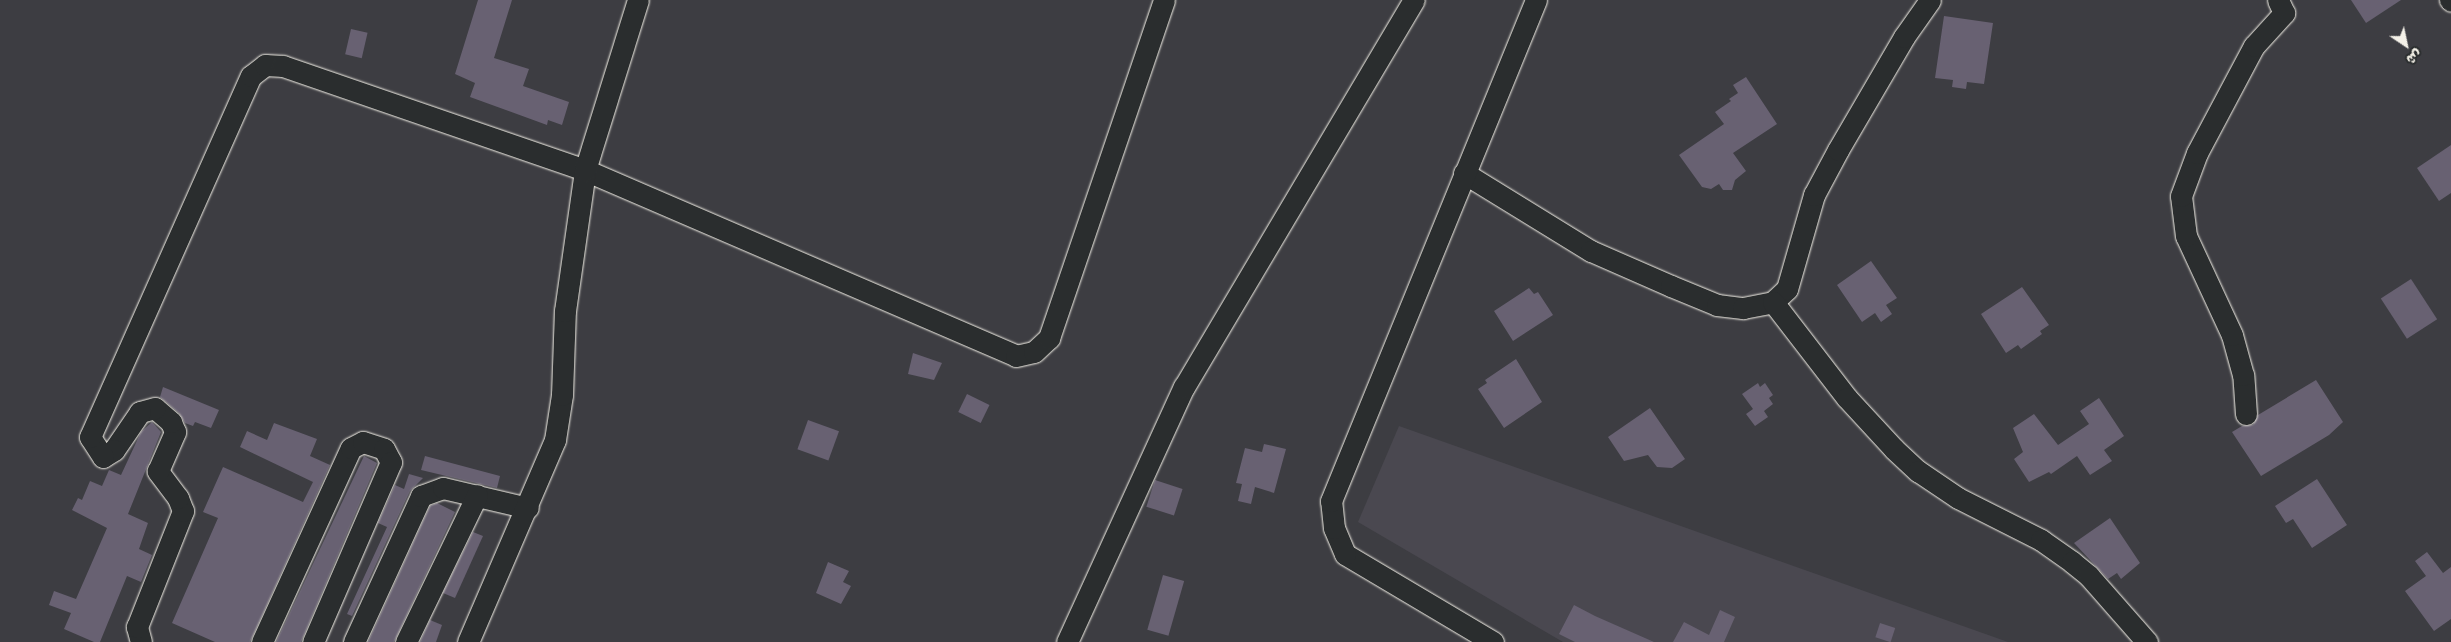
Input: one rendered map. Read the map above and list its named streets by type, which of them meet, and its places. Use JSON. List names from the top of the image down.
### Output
{
  "north": "bottom right"
}
